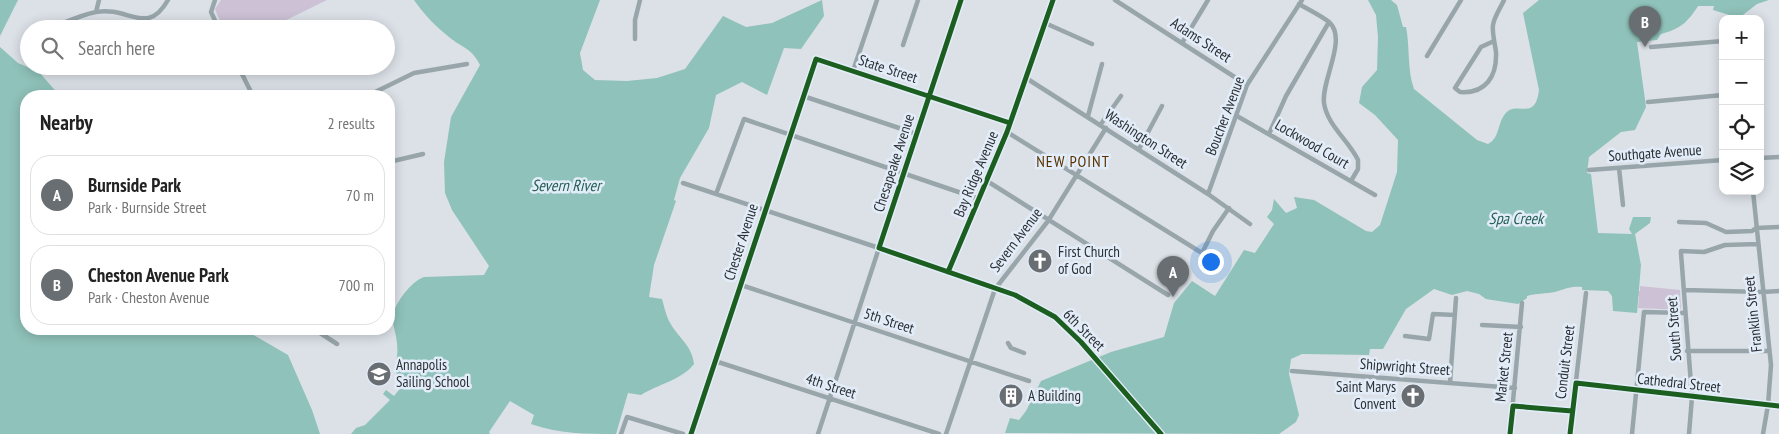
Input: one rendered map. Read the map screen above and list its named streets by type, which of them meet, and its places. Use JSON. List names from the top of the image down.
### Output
{
  "streets": {
    "main road": ["Chesapeake Avenue", "Bay Ridge Avenue", "6th Street"],
    "street": [
      "Adams Street",
      "State Street",
      "Boucher Avenue",
      "Washington Street",
      "Lockwood Court",
      "Southgate Avenue",
      "Severn Avenue",
      "Chester Avenue",
      "Franklin Street",
      "5th Street",
      "South Street",
      "Conduit Street",
      "Shipwright Street",
      "Market Street",
      "Cathedral Street",
      "4th Street"
    ]
  },
  "crossings": [
    ["Adams Street", "Boucher Avenue"],
    ["State Street", "Chesapeake Avenue"],
    ["State Street", "Bay Ridge Avenue"],
    ["State Street", "Chester Avenue"],
    ["Boucher Avenue", "Washington Street"],
    ["Boucher Avenue", "Lockwood Court"],
    ["Washington Street", "Bay Ridge Avenue"],
    ["Washington Street", "Severn Avenue"],
    ["Chesapeake Avenue", "5th Street"],
    ["Chesapeake Avenue", "6th Street"],
    ["Chesapeake Avenue", "4th Street"],
    ["Bay Ridge Avenue", "6th Street"],
    ["Severn Avenue", "5th Street"],
    ["Severn Avenue", "6th Street"],
    ["Chester Avenue", "5th Street"],
    ["Chester Avenue", "6th Street"],
    ["Chester Avenue", "4th Street"],
    ["Franklin Street", "South Street"],
    ["Franklin Street", "Cathedral Street"],
    ["South Street", "Cathedral Street"],
    ["Conduit Street", "Cathedral Street"],
    ["Shipwright Street", "Market Street"]
  ],
  "districts": ["NEW POINT"],
  "water": ["Severn River", "Spa Creek"],
  "places": {
    "church": ["First Church of God", "Saint Marys Convent"],
    "school or university": ["Annapolis Sailing School"],
    "building": ["A Building"]
  },
  "page": {
    "pins": ["B", "A"],
    "map_buttons": ["+", "−"],
    "search": "Search here",
    "heading": ["Nearby", "2 results"],
    "list": [
      {
        "mark": "A",
        "name": "Burnside Park",
        "note": "Park · Burnside Street",
        "value": "70 m"
      },
      {
        "mark": "B",
        "name": "Cheston Avenue Park",
        "note": "Park · Cheston Avenue",
        "value": "700 m"
      }
    ]
  }
}
